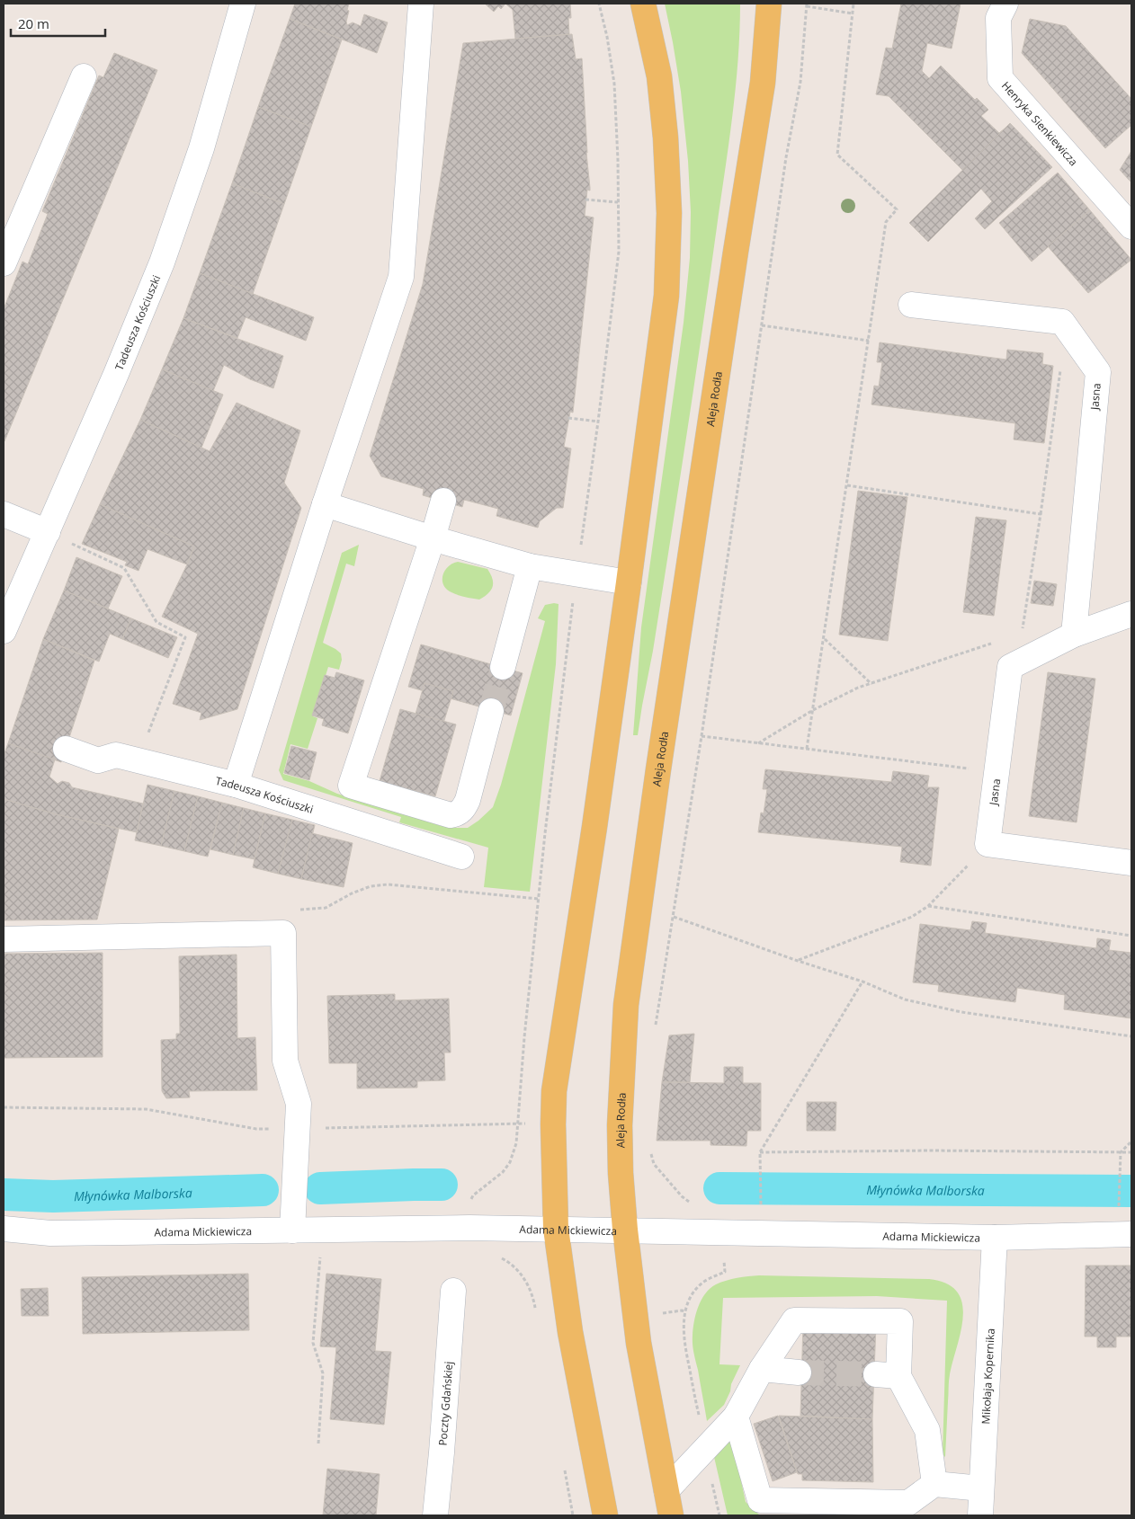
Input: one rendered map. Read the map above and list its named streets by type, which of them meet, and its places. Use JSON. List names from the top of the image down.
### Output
{
  "streets": {
    "main road": ["Aleja Rodła"],
    "street": [
      "Henryka Sienkiewicza",
      "Tadeusza Kościuszki",
      "Jasna",
      "Adama Mickiewicza",
      "Mikołaja Kopernika",
      "Poczty Gdańskiej"
    ]
  },
  "crossings": [
    ["Aleja Rodła", "Adama Mickiewicza"],
    ["Adama Mickiewicza", "Mikołaja Kopernika"]
  ],
  "water": ["Młynówka Malborska"],
  "scale_bar": "20 m"
}
